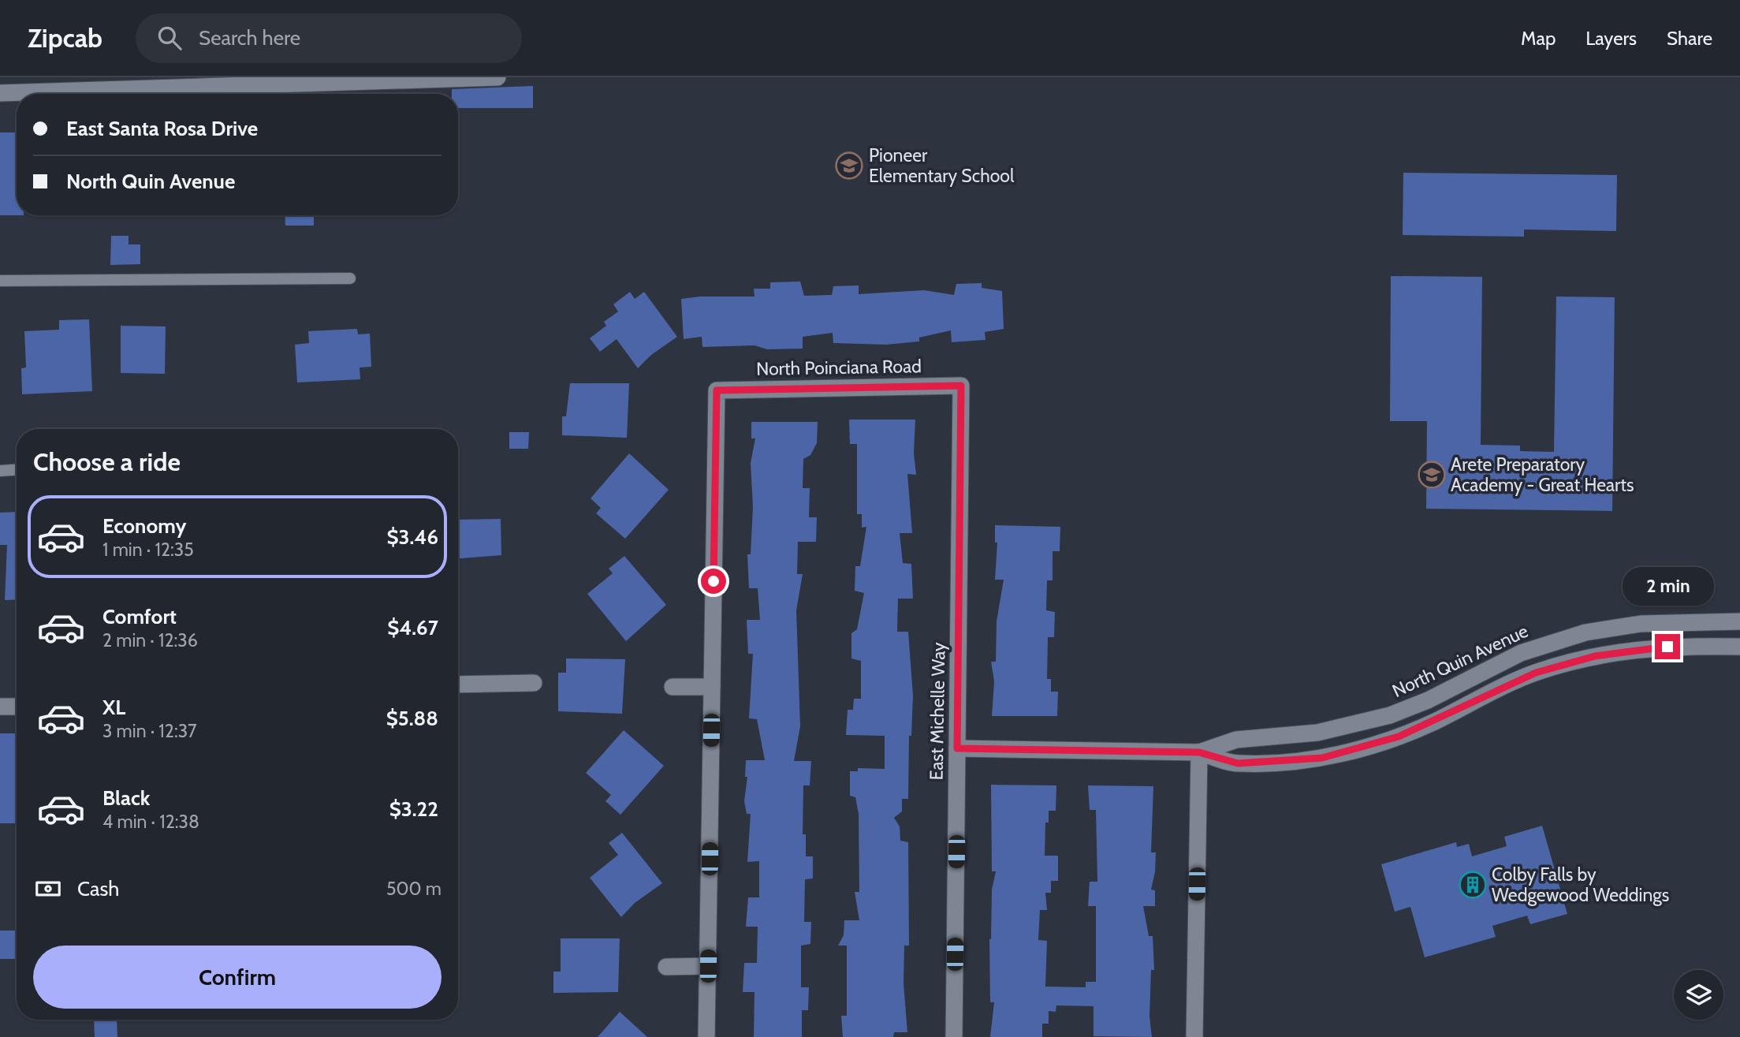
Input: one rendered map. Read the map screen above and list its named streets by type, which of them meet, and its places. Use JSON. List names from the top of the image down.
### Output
{
  "streets": {
    "street": ["North Poinciana Road", "North Quin Avenue", "East Michelle Way"]
  },
  "crossings": [
    ["North Poinciana Road", "East Michelle Way"],
    ["North Quin Avenue", "East Michelle Way"]
  ],
  "places": {
    "school or university": ["Pioneer Elementary School", "Arete Preparatory Academy - Great Hearts"],
    "building": ["Colby Falls by Wedgewood Weddings"]
  },
  "page": {
    "header": "Zipcab",
    "search": "Search here",
    "nav": ["Map", "Layers", "Share"],
    "banner": ["East Santa Rosa Drive", "North Quin Avenue"],
    "heading": "Choose a ride",
    "list": [
      {
        "name": "Economy",
        "note": "1 min · 12:35",
        "value": "$3.46"
      },
      {
        "name": "Comfort",
        "note": "2 min · 12:36",
        "value": "$4.67"
      },
      {
        "name": "XL",
        "note": "3 min · 12:37",
        "value": "$5.88"
      },
      {
        "name": "Black",
        "note": "4 min · 12:38",
        "value": "$3.22"
      }
    ],
    "bubble": "2 min",
    "pay": ["Cash", "500 m"],
    "buttons": "Confirm"
  }
}
